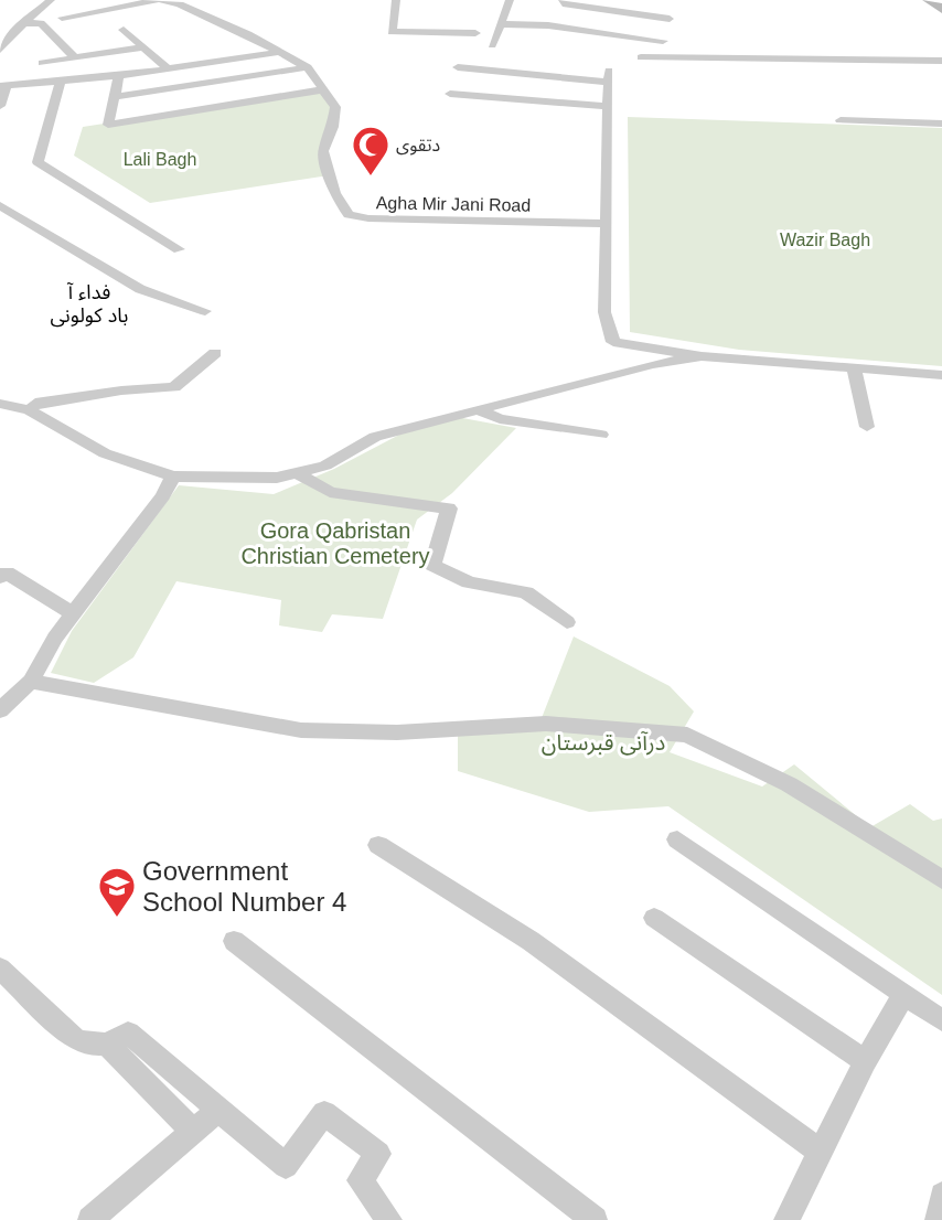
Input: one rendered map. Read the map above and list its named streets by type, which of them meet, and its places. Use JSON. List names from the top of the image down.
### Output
{
  "streets": {
    "street": ["Agha Mir Jani Road"]
  },
  "districts": ["فداء آ باد کولونی"],
  "parks": [
    "Lali Bagh",
    "Wazir Bagh",
    "Gora Qabristan Christian Cemetery",
    "درآنی قبرستان"
  ],
  "places": {
    "mosque": ["دتقوى"],
    "school or university": ["Government School Number 4"]
  }
}
